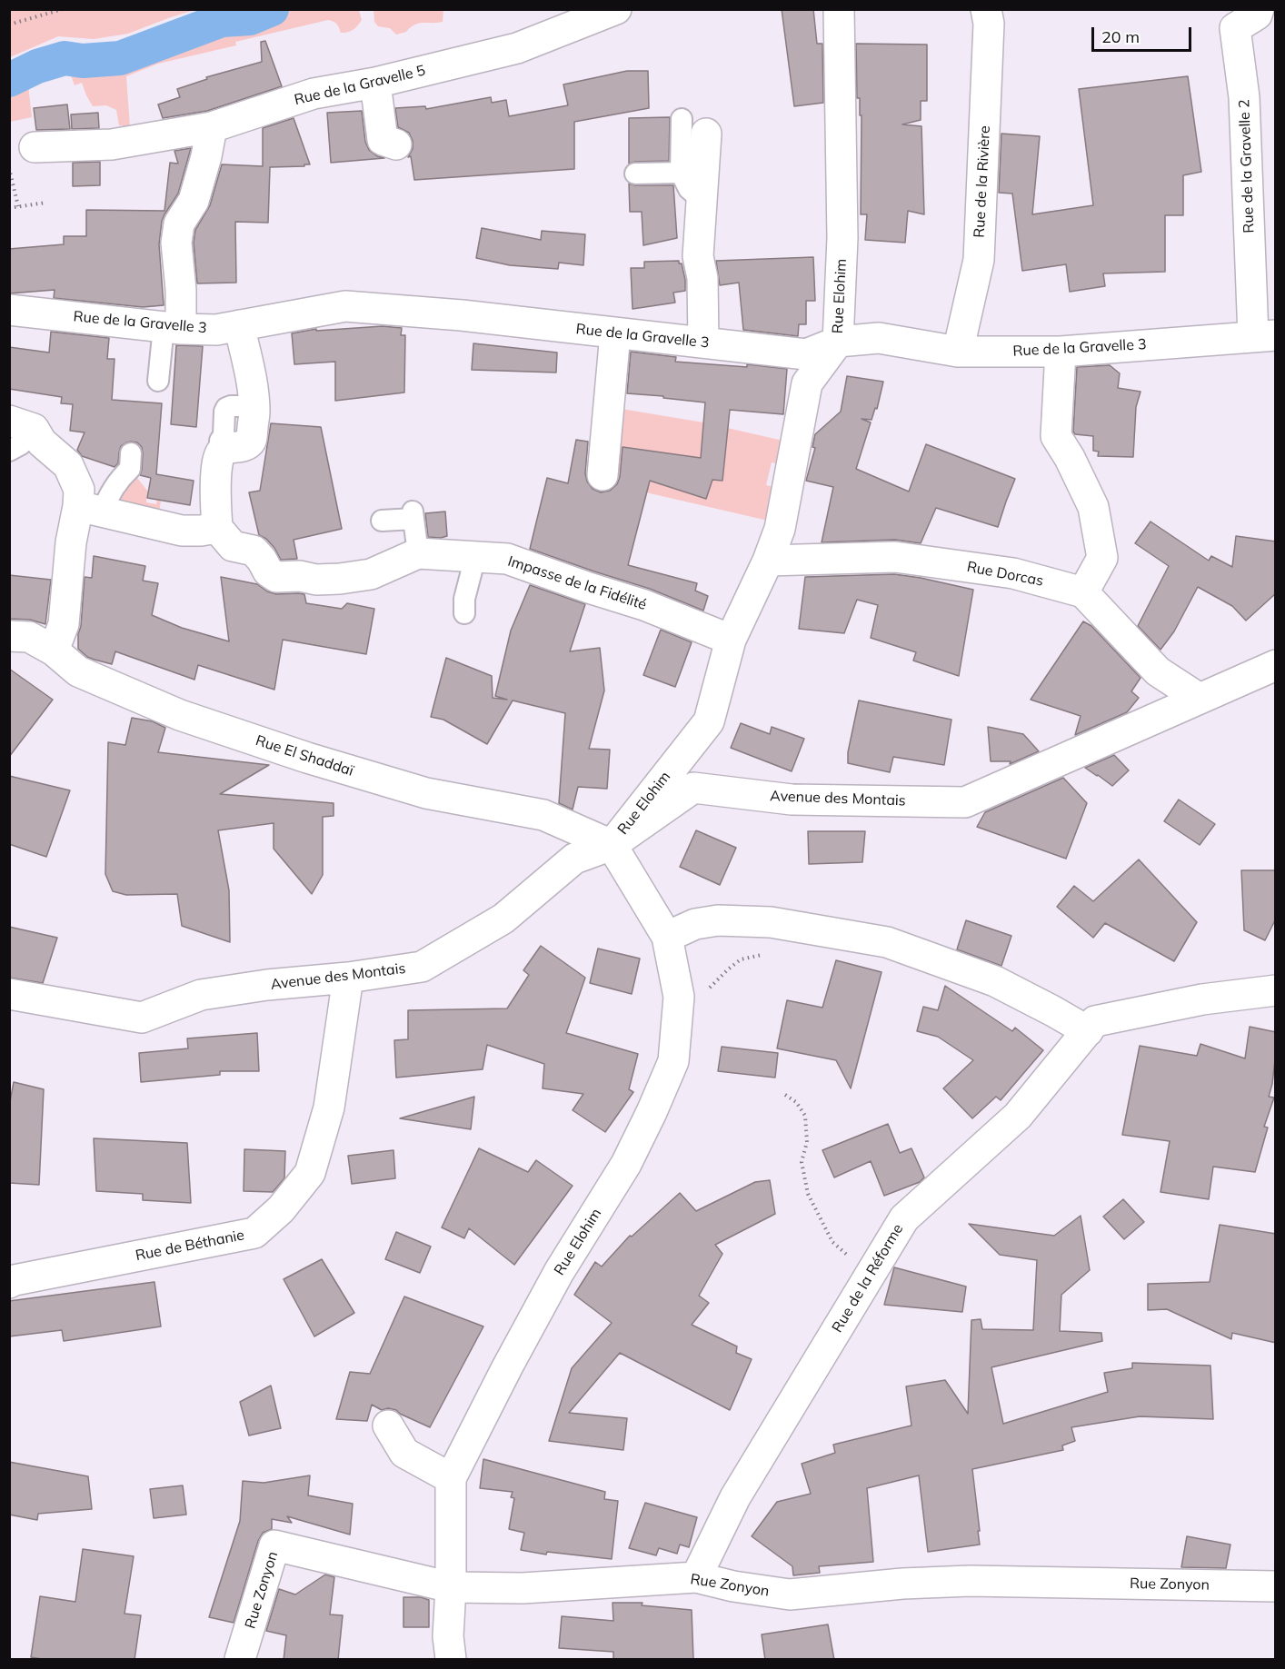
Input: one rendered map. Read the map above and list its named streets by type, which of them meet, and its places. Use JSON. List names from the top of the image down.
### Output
{
  "streets": {
    "street": [
      "Rue de la Gravelle 5",
      "Rue de la Gravelle 2",
      "Rue de la Rivière",
      "Rue Elohim",
      "Rue de la Gravelle 3",
      "Rue Dorcas",
      "Impasse de la Fidélité",
      "Rue El Shaddaï",
      "Avenue des Montais",
      "Rue de Béthanie",
      "Rue de la Réforme",
      "Rue Zonyon"
    ]
  },
  "crossings": [
    ["Rue de la Gravelle 2", "Rue de la Gravelle 3"],
    ["Rue de la Rivière", "Rue de la Gravelle 3"],
    ["Rue Elohim", "Rue de la Gravelle 3"],
    ["Rue Elohim", "Rue Dorcas"],
    ["Rue Elohim", "Impasse de la Fidélité"],
    ["Rue Elohim", "Rue El Shaddaï"],
    ["Rue Elohim", "Avenue des Montais"],
    ["Rue Elohim", "Rue Zonyon"],
    ["Rue El Shaddaï", "Avenue des Montais"],
    ["Avenue des Montais", "Rue de Béthanie"],
    ["Rue de la Réforme", "Rue Zonyon"]
  ],
  "scale_bar": "20 m"
}
